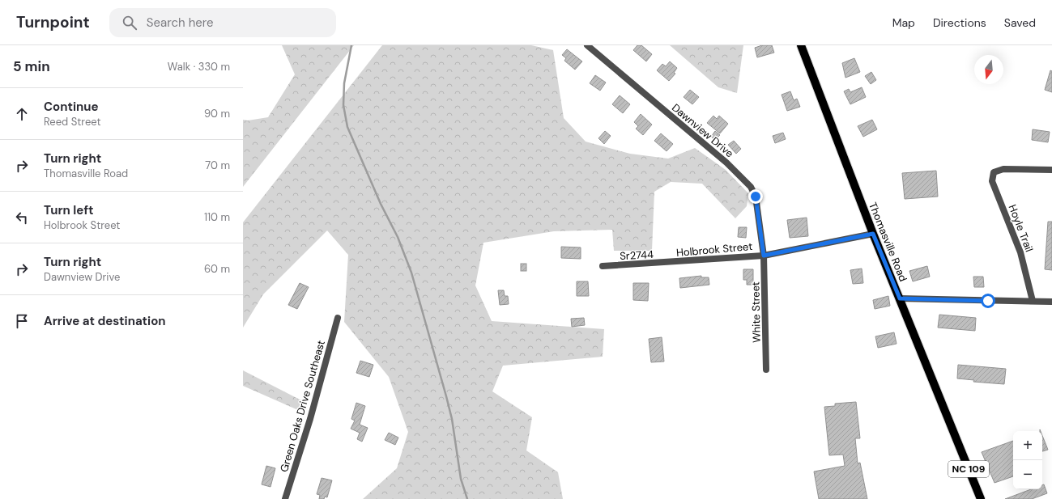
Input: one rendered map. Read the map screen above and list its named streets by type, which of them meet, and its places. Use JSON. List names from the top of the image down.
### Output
{
  "streets": {
    "main road": ["Thomasville Road", "NC 109"],
    "street": [
      "Dawnview Drive",
      "Hoyle Trail",
      "Holbrook Street",
      "Sr2744",
      "White Street",
      "Green Oaks Drive Southeast"
    ]
  },
  "crossings": [
    ["Dawnview Drive", "Holbrook Street"],
    ["Dawnview Drive", "White Street"],
    ["Thomasville Road", "Holbrook Street"],
    ["Holbrook Street", "Sr2744"],
    ["Holbrook Street", "White Street"]
  ],
  "north": "bottom",
  "page": {
    "header": "Turnpoint",
    "search": "Search here",
    "nav": ["Map", "Directions", "Saved"],
    "heading": ["5 min", "Walk · 330 m"],
    "list": [
      ["Continue", "Reed Street", "90 m"],
      ["Turn right", "Thomasville Road", "70 m"],
      ["Turn left", "Holbrook Street", "110 m"],
      ["Turn right", "Dawnview Drive", "60 m"],
      "Arrive at destination"
    ],
    "map_buttons": ["+", "−"]
  }
}
